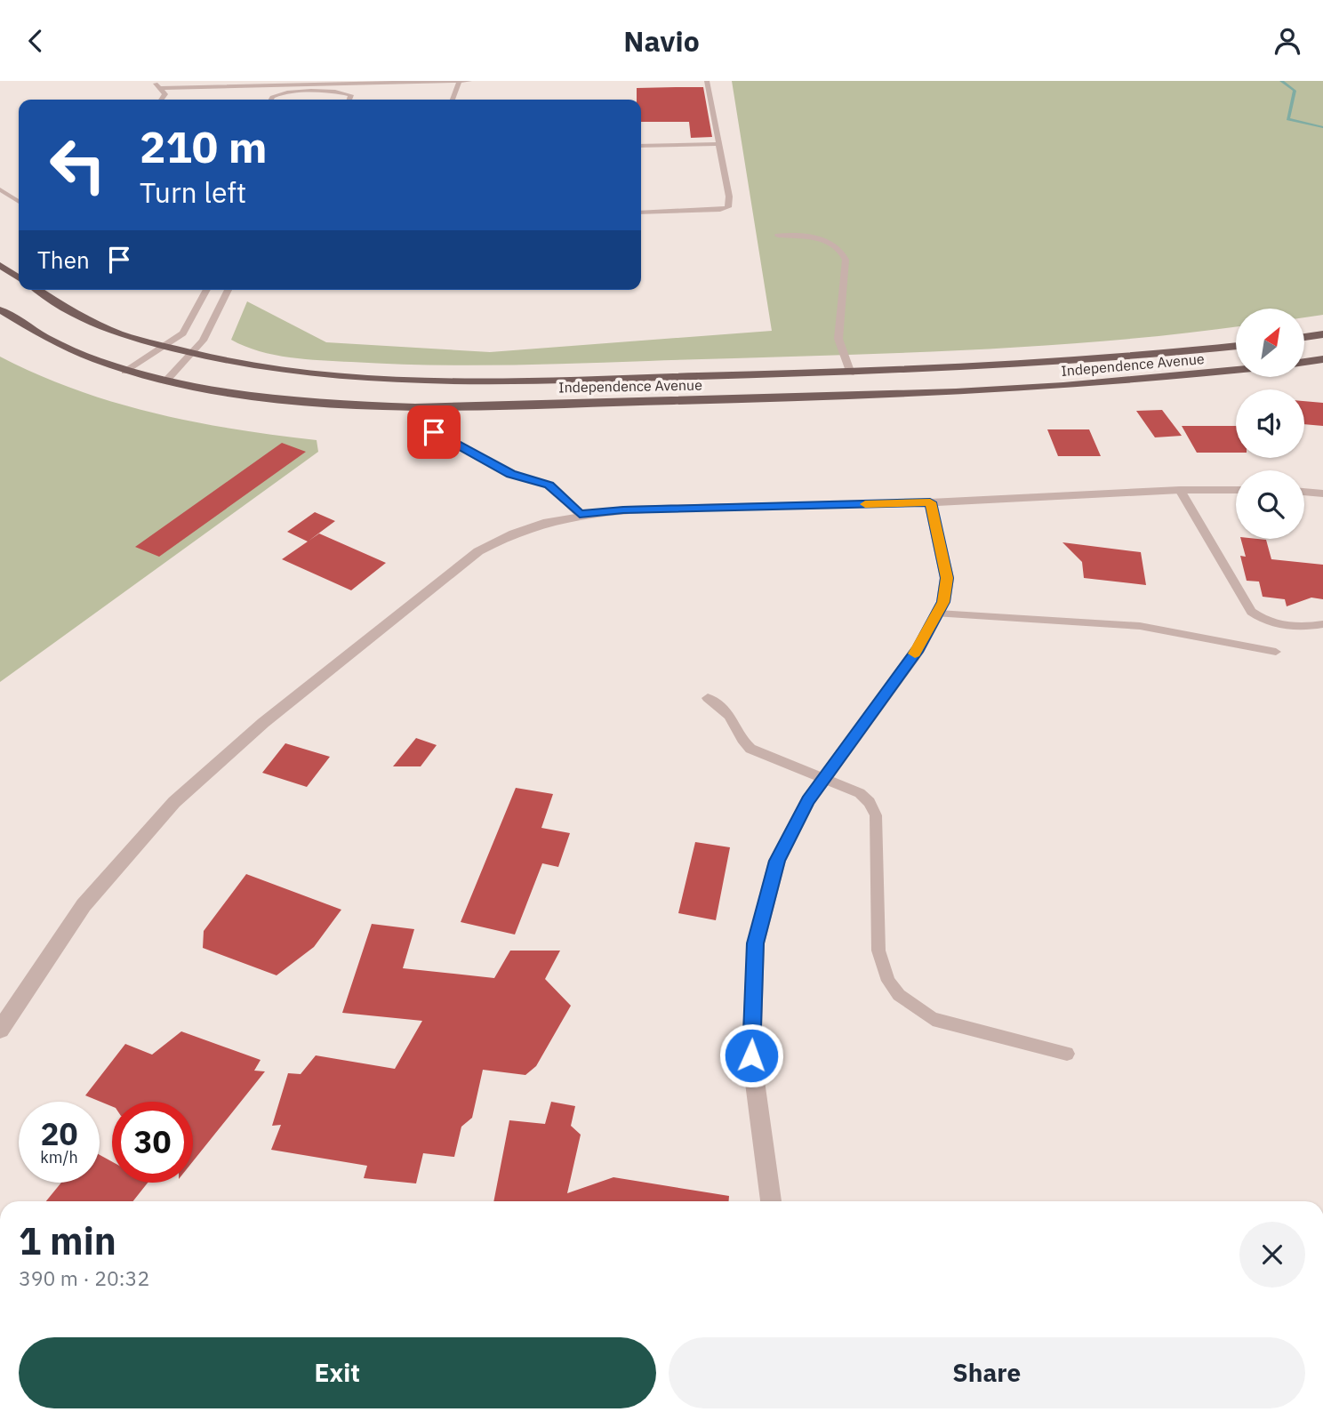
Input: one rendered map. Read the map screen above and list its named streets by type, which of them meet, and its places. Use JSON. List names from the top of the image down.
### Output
{
  "streets": {
    "main road": ["Independence Avenue"]
  },
  "north": "top right",
  "page": {
    "header": "Navio",
    "turn": ["210 m", "Turn left"],
    "then": "Then",
    "speed": "20 km/h",
    "limit": "30",
    "heading": ["1 min", "390 m · 20:32"],
    "buttons": ["Exit", "Share"]
  }
}
